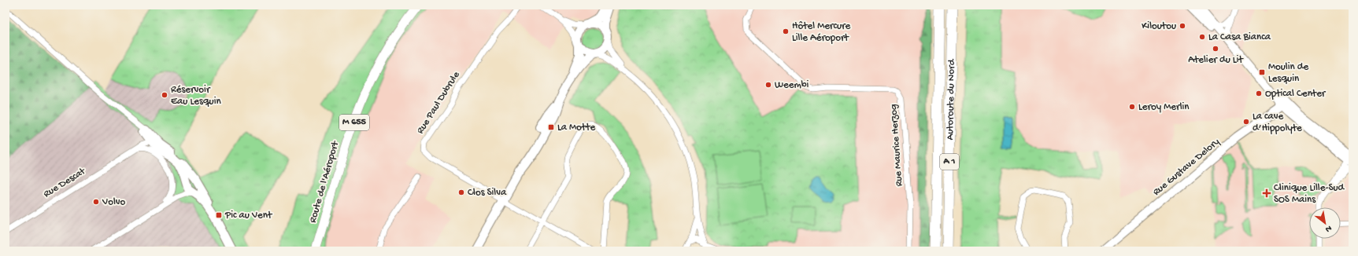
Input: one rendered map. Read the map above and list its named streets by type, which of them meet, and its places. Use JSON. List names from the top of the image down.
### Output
{
  "streets": {
    "highway": ["Autoroute du Nord", "A 1"],
    "main road": ["M 655", "Rue Gustave Delory", "Route de l'Aéroport"],
    "street": ["Rue Paul Dubrule", "Rue Maurice Herzog", "Rue Descat"]
  },
  "places": {
    "other": [
      "Kiloutou",
      "Hôtel Mercure Lille Aéroport",
      "La Casa Bianca",
      "Atelier du Lit",
      "Weembi",
      "Optical Center",
      "Réservoir Eau Lesquin",
      "Leroy Merlin",
      "La cave d’Hippolyte",
      "Clos Silva",
      "Volvo"
    ],
    "transit": ["Moulin de Lesquin", "La Motte", "Pic au Vent"],
    "health": ["Clinique Lille-Sud SOS Mains"]
  },
  "north": "bottom right"
}
